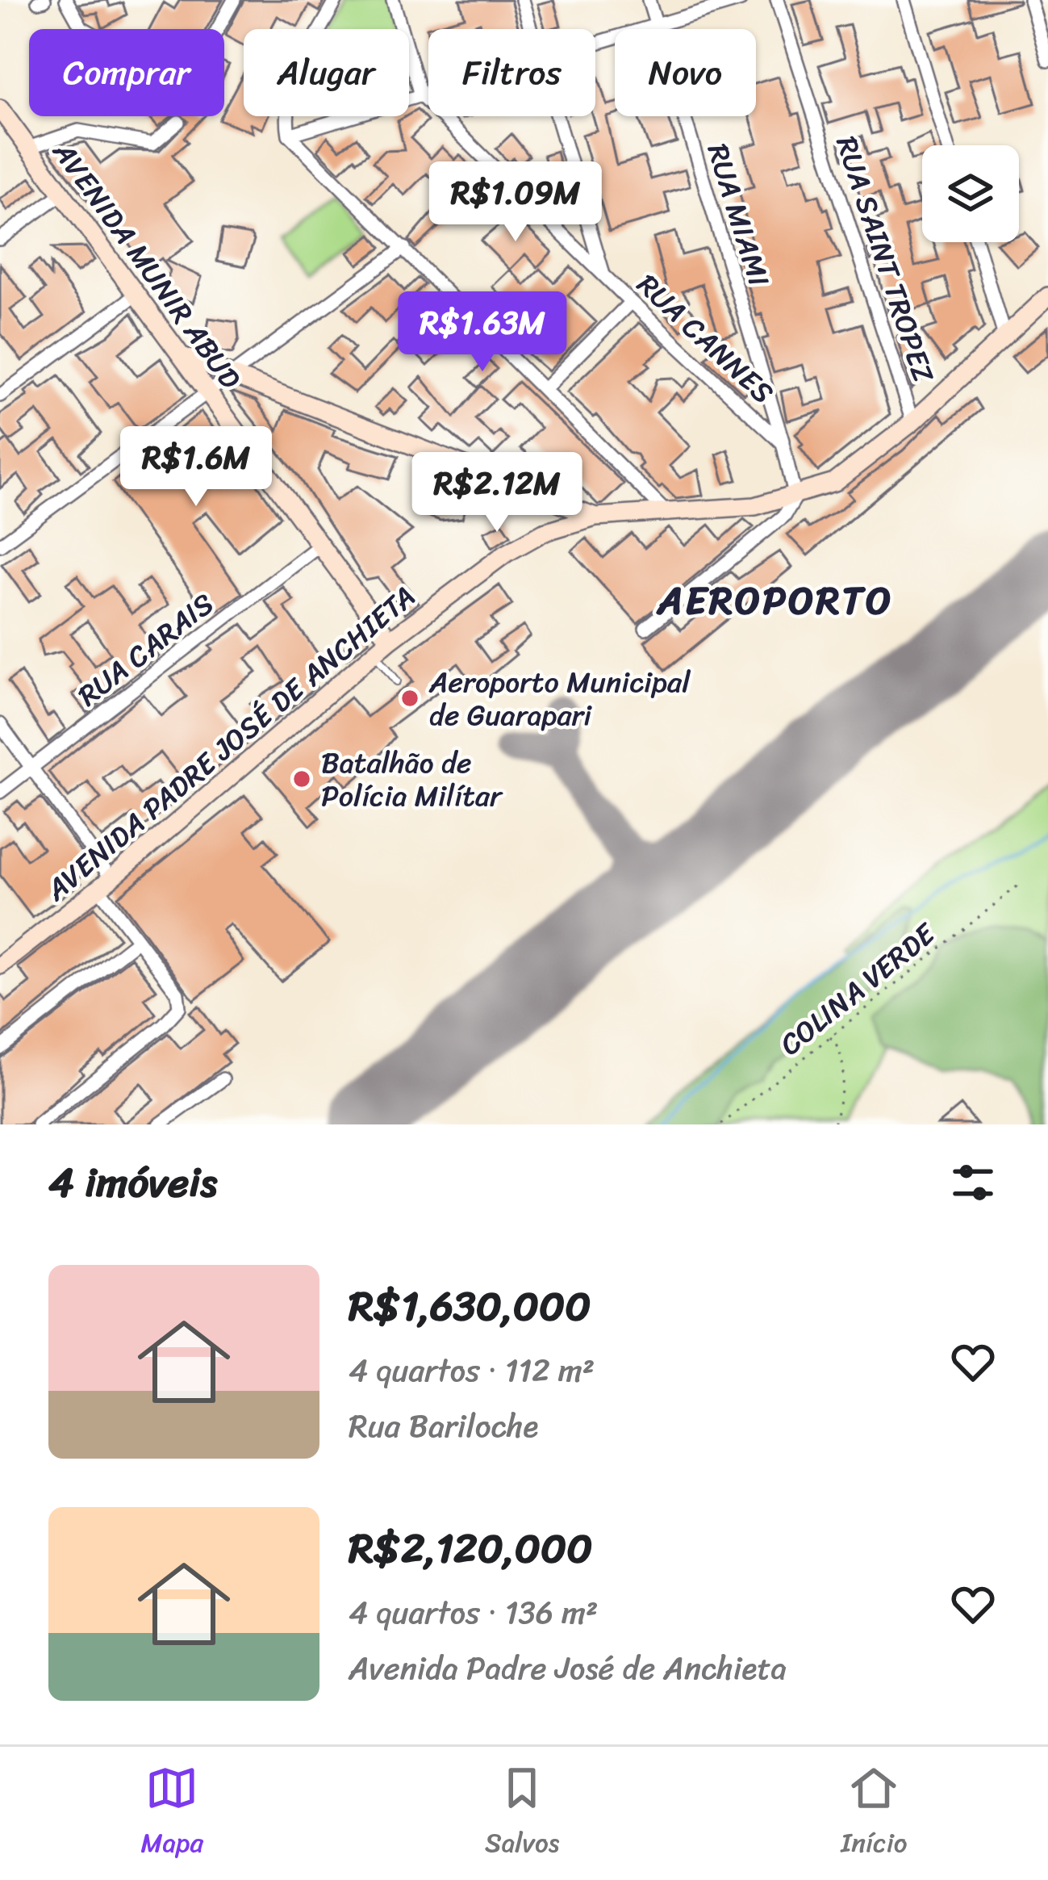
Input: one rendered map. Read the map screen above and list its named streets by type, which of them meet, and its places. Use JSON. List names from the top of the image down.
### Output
{
  "streets": {
    "main road": ["AVENIDA MUNIR ABUD", "AVENIDA PADRE JOSÉ DE ANCHIETA"],
    "street": [
      "RUA MIAMI",
      "RUA SAINT TROPEZ",
      "RUA CANNES",
      "RUA CARAIS"
    ],
    "path": ["COLINA VERDE"]
  },
  "crossings": [
    ["RUA MIAMI", "RUA CANNES"],
    ["RUA SAINT TROPEZ", "AVENIDA PADRE JOSÉ DE ANCHIETA"],
    ["AVENIDA MUNIR ABUD", "RUA CARAIS"],
    ["AVENIDA MUNIR ABUD", "AVENIDA PADRE JOSÉ DE ANCHIETA"],
    ["RUA CANNES", "AVENIDA PADRE JOSÉ DE ANCHIETA"]
  ],
  "districts": ["AEROPORTO"],
  "places": ["Aeroporto Municipal de Guarapari", "Batalhão de Polícia Milítar"],
  "page": {
    "chip": [
      "Comprar",
      "Alugar",
      "Filtros",
      "Novo"
    ],
    "price": [
      "R$1.09M",
      "R$1.63M",
      "R$1.6M",
      "R$2.12M"
    ],
    "heading": "4 imóveis",
    "list": [
      {
        "name": "R$1,630,000",
        "note": "4 quartos · 112 m² · Rua Bariloche"
      },
      {
        "name": "R$2,120,000",
        "note": "4 quartos · 136 m² · Avenida Padre José de Anchieta"
      }
    ],
    "tabs": ["Mapa", "Salvos", "Início"]
  }
}
